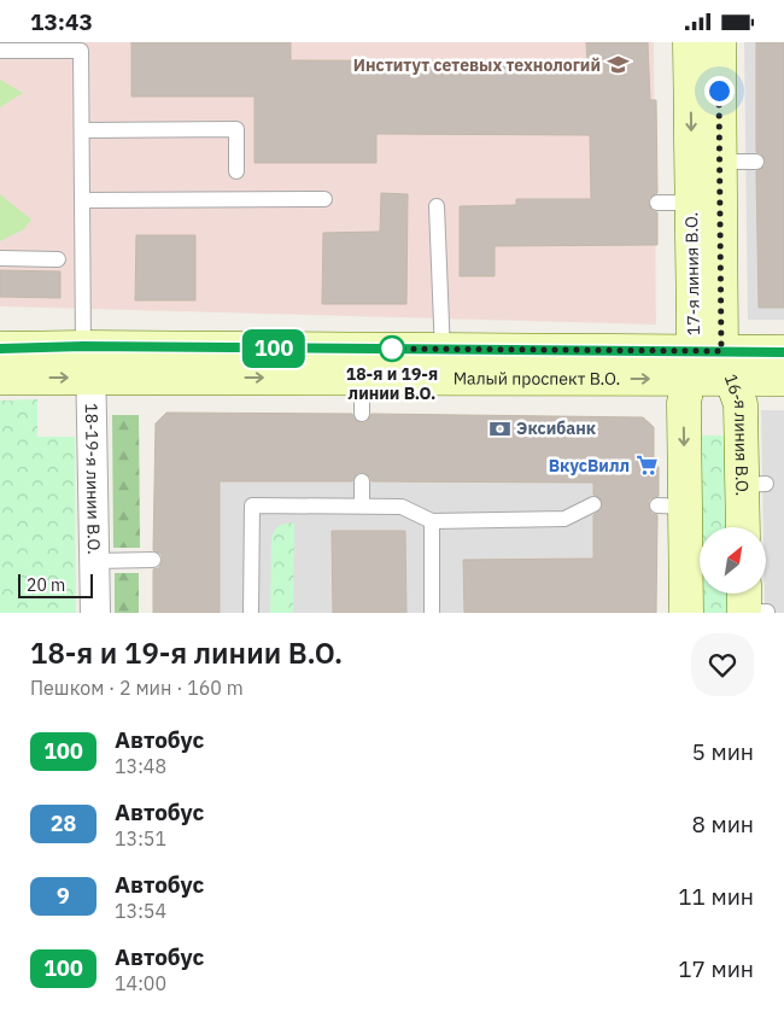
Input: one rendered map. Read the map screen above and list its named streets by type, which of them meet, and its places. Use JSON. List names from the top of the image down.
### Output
{
  "streets": {
    "main road": ["Малый проспект В.О.", "16-я линия В.О."],
    "street": ["18-19-я линии В.О."]
  },
  "crossings": [
    ["Малый проспект В.О.", "16-я линия В.О."],
    ["Малый проспект В.О.", "18-19-я линии В.О."]
  ],
  "places": {
    "school or university": ["Институт сетевых технологий"],
    "other": ["18-я и 19-я линии В.О."],
    "bank": ["Эксибанк"],
    "supermarket": ["ВкусВилл"]
  },
  "lines": ["bus line 100"],
  "scale_bar": "20 m",
  "north": "top right",
  "page": {
    "status": "13:43",
    "on_map": "100",
    "scale": "20 m",
    "heading": ["18-я и 19-я линии В.О.", "Пешком · 2 мин · 160 m"],
    "list": [
      {
        "mark": "100",
        "name": "Автобус",
        "note": "13:48",
        "value": "5 мин"
      },
      {
        "mark": "28",
        "name": "Автобус",
        "note": "13:51",
        "value": "8 мин"
      },
      {
        "mark": "9",
        "name": "Автобус",
        "note": "13:54",
        "value": "11 мин"
      },
      {
        "mark": "100",
        "name": "Автобус",
        "note": "14:00",
        "value": "17 мин"
      }
    ]
  }
}
